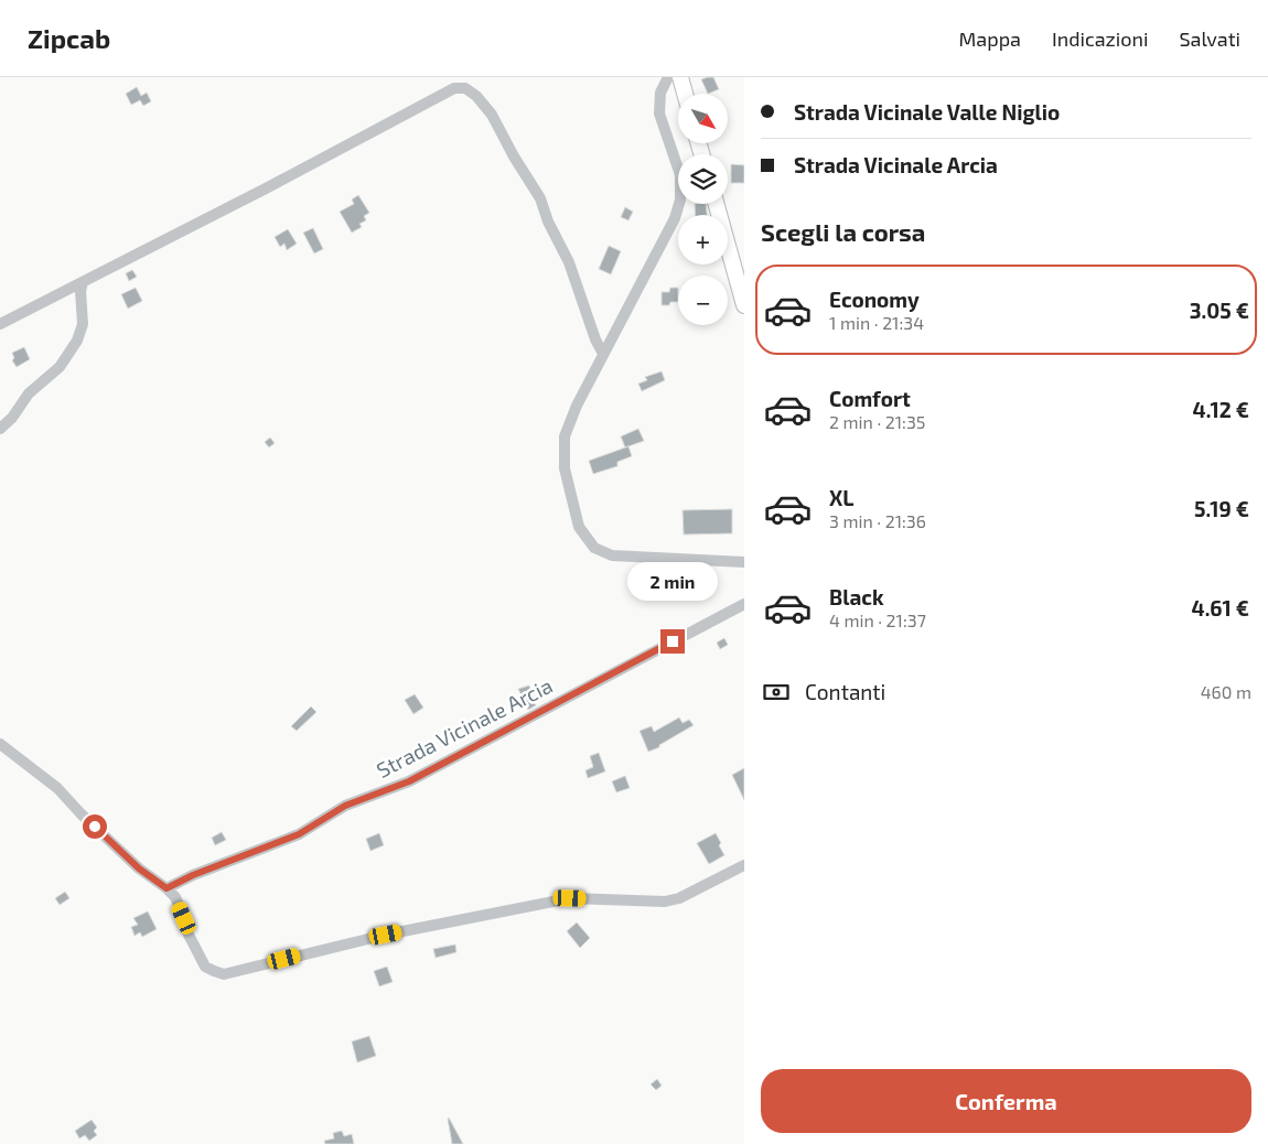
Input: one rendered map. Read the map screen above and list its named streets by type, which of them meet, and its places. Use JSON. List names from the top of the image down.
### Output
{
  "streets": {
    "street": ["Strada Vicinale Arcia"]
  },
  "north": "bottom right",
  "page": {
    "header": "Zipcab",
    "nav": ["Mappa", "Indicazioni", "Salvati"],
    "banner": ["Strada Vicinale Valle Niglio", "Strada Vicinale Arcia"],
    "map_buttons": ["+", "−"],
    "heading": "Scegli la corsa",
    "list": [
      {
        "name": "Economy",
        "note": "1 min · 21:34",
        "value": "3.05 €"
      },
      {
        "name": "Comfort",
        "note": "2 min · 21:35",
        "value": "4.12 €"
      },
      {
        "name": "XL",
        "note": "3 min · 21:36",
        "value": "5.19 €"
      },
      {
        "name": "Black",
        "note": "4 min · 21:37",
        "value": "4.61 €"
      }
    ],
    "bubble": "2 min",
    "pay": ["Contanti", "460 m"],
    "buttons": "Conferma"
  }
}
